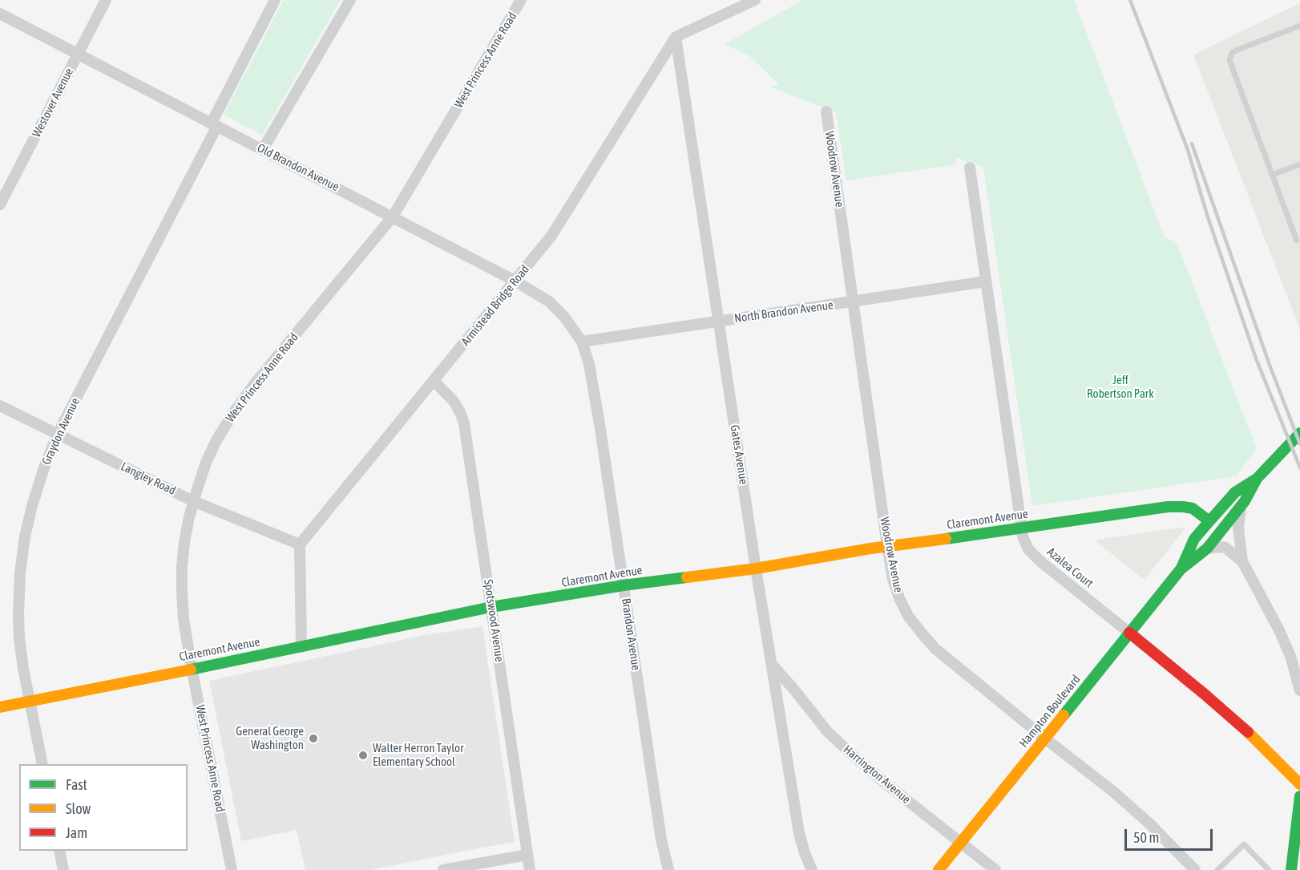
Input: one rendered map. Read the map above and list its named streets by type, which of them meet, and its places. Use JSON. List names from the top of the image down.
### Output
{
  "streets": {
    "street": [
      "West Princess Anne Road",
      "Westover Avenue",
      "Old Brandon Avenue",
      "Woodrow Avenue",
      "Armistead Bridge Road",
      "North Brandon Avenue",
      "Graydon Avenue",
      "Gates Avenue",
      "Langley Road",
      "Claremont Avenue",
      "Azalea Court",
      "Spotswood Avenue",
      "Brandon Avenue",
      "Hampton Boulevard",
      "Harrington Avenue"
    ]
  },
  "crossings": [
    ["West Princess Anne Road", "Old Brandon Avenue"],
    ["West Princess Anne Road", "Langley Road"],
    ["West Princess Anne Road", "Claremont Avenue"],
    ["Westover Avenue", "Old Brandon Avenue"],
    ["Old Brandon Avenue", "Armistead Bridge Road"],
    ["Old Brandon Avenue", "North Brandon Avenue"],
    ["Old Brandon Avenue", "Graydon Avenue"],
    ["Old Brandon Avenue", "Brandon Avenue"],
    ["Woodrow Avenue", "North Brandon Avenue"],
    ["Woodrow Avenue", "Claremont Avenue"],
    ["Woodrow Avenue", "Hampton Boulevard"],
    ["Armistead Bridge Road", "Gates Avenue"],
    ["Armistead Bridge Road", "Langley Road"],
    ["Armistead Bridge Road", "Spotswood Avenue"],
    ["North Brandon Avenue", "Gates Avenue"],
    ["North Brandon Avenue", "Azalea Court"],
    ["North Brandon Avenue", "Brandon Avenue"],
    ["Graydon Avenue", "Langley Road"],
    ["Graydon Avenue", "Claremont Avenue"],
    ["Gates Avenue", "Claremont Avenue"],
    ["Gates Avenue", "Harrington Avenue"],
    ["Claremont Avenue", "Azalea Court"],
    ["Claremont Avenue", "Spotswood Avenue"],
    ["Claremont Avenue", "Brandon Avenue"],
    ["Claremont Avenue", "Hampton Boulevard"],
    ["Azalea Court", "Hampton Boulevard"],
    ["Hampton Boulevard", "Harrington Avenue"]
  ],
  "parks": ["Jeff Robertson Park"],
  "places": ["General George Washington", "Walter Herron Taylor Elementary School"],
  "legend": ["Fast", "Slow", "Jam"],
  "scale_bar": "50 m"
}
